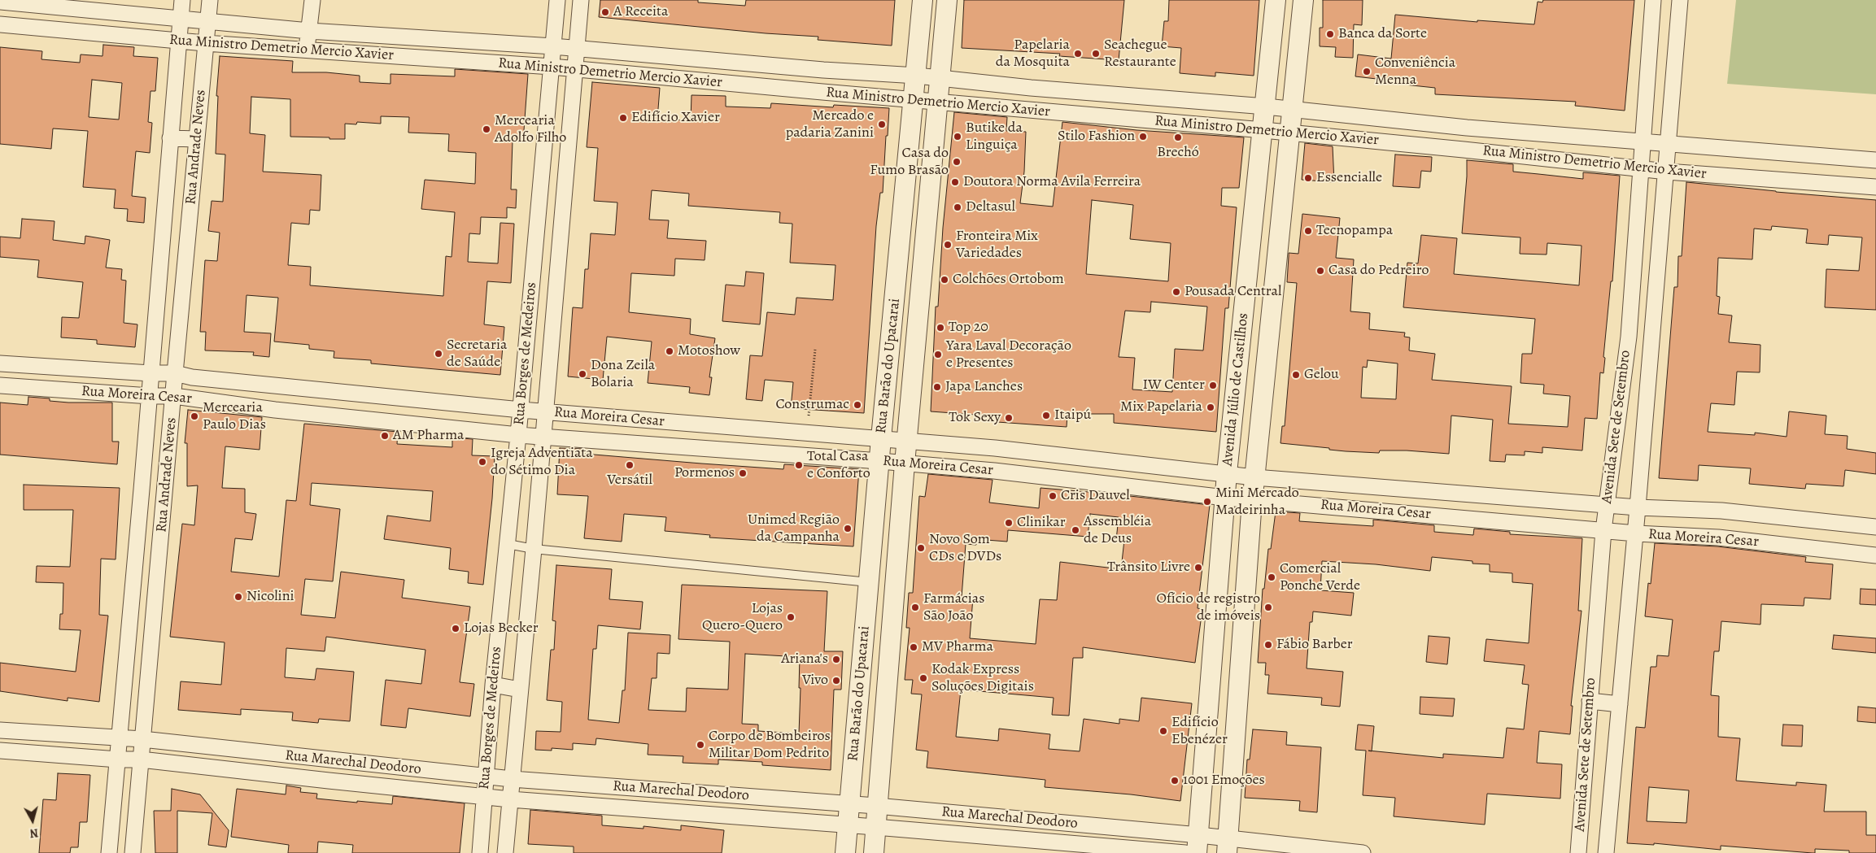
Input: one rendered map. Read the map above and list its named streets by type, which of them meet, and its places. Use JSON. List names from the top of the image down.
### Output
{
  "streets": {
    "street": [
      "Rua Ministro Demetrio Mercio Xavier",
      "Rua Andrade Neves",
      "Rua Borges de Medeiros",
      "Rua Barão do Upacarai",
      "Avenida Júlio de Castilhos",
      "Rua Moreira Cesar",
      "Avenida Sete de Setembro",
      "Rua Marechal Deodoro"
    ]
  },
  "crossings": [
    ["Rua Ministro Demetrio Mercio Xavier", "Rua Andrade Neves"],
    ["Rua Ministro Demetrio Mercio Xavier", "Rua Borges de Medeiros"],
    ["Rua Ministro Demetrio Mercio Xavier", "Rua Barão do Upacarai"],
    ["Rua Ministro Demetrio Mercio Xavier", "Avenida Júlio de Castilhos"],
    ["Rua Ministro Demetrio Mercio Xavier", "Avenida Sete de Setembro"],
    ["Rua Andrade Neves", "Rua Moreira Cesar"],
    ["Rua Andrade Neves", "Rua Marechal Deodoro"],
    ["Rua Borges de Medeiros", "Rua Moreira Cesar"],
    ["Rua Borges de Medeiros", "Rua Marechal Deodoro"],
    ["Rua Barão do Upacarai", "Rua Moreira Cesar"],
    ["Rua Barão do Upacarai", "Rua Marechal Deodoro"],
    ["Avenida Júlio de Castilhos", "Rua Moreira Cesar"],
    ["Avenida Júlio de Castilhos", "Rua Marechal Deodoro"],
    ["Rua Moreira Cesar", "Avenida Sete de Setembro"]
  ],
  "places": [
    "A Receita",
    "Banca da Sorte",
    "Papelaria da Mosquita",
    "Seachegue Restaurante",
    "Conveniência Menna",
    "Edifício Xavier",
    "Mercado e padaria Zanini",
    "Mercearia Adolfo Filho",
    "Butike da Linguiça",
    "Stilo Fashion",
    "Brechó",
    "Casa do Fumo Brasão",
    "Essencialle",
    "Doutora Norma Avila Ferreira",
    "Deltasul",
    "Tecnopampa",
    "Fronteira Mix Variedades",
    "Casa do Pedreiro",
    "Colchões Ortobom",
    "Pousada Central",
    "Top 20",
    "Motoshow",
    "Secretaria de Saúde",
    "Yara Laval Decoração e Presentes",
    "Dona Zeila Bolaria",
    "Gelou",
    "IW Center",
    "Japa Lanches",
    "Construmac",
    "Mix Papelaria",
    "Itaipú",
    "Mercearia Paulo Dias",
    "Tok Sexy",
    "AM Pharma",
    "Igreja Adventiata do Sétimo Dia",
    "Versátil",
    "Total Casa e Conforto",
    "Pormenos",
    "Cris Dauvel",
    "Mini Mercado Madeirinha",
    "Clinikar",
    "Unimed Região da Campanha",
    "Assembléia de Deus",
    "Novo Som CDs e DVDs",
    "Trânsito Livre",
    "Comercial Ponche Verde",
    "Nicolini",
    "Farmácias São João",
    "Ofício de registro de imóveis",
    "Lojas Quero-Quero",
    "Lojas Becker",
    "Fábio Barber",
    "MV Pharma",
    "Ariana's",
    "Kodak Express Soluções Digitais",
    "Vivo",
    "Edifício Ebenézer",
    "Corpo de Bombeiros Militar Dom Pedrito",
    "1001 Emoções"
  ],
  "north": "bottom"
}
